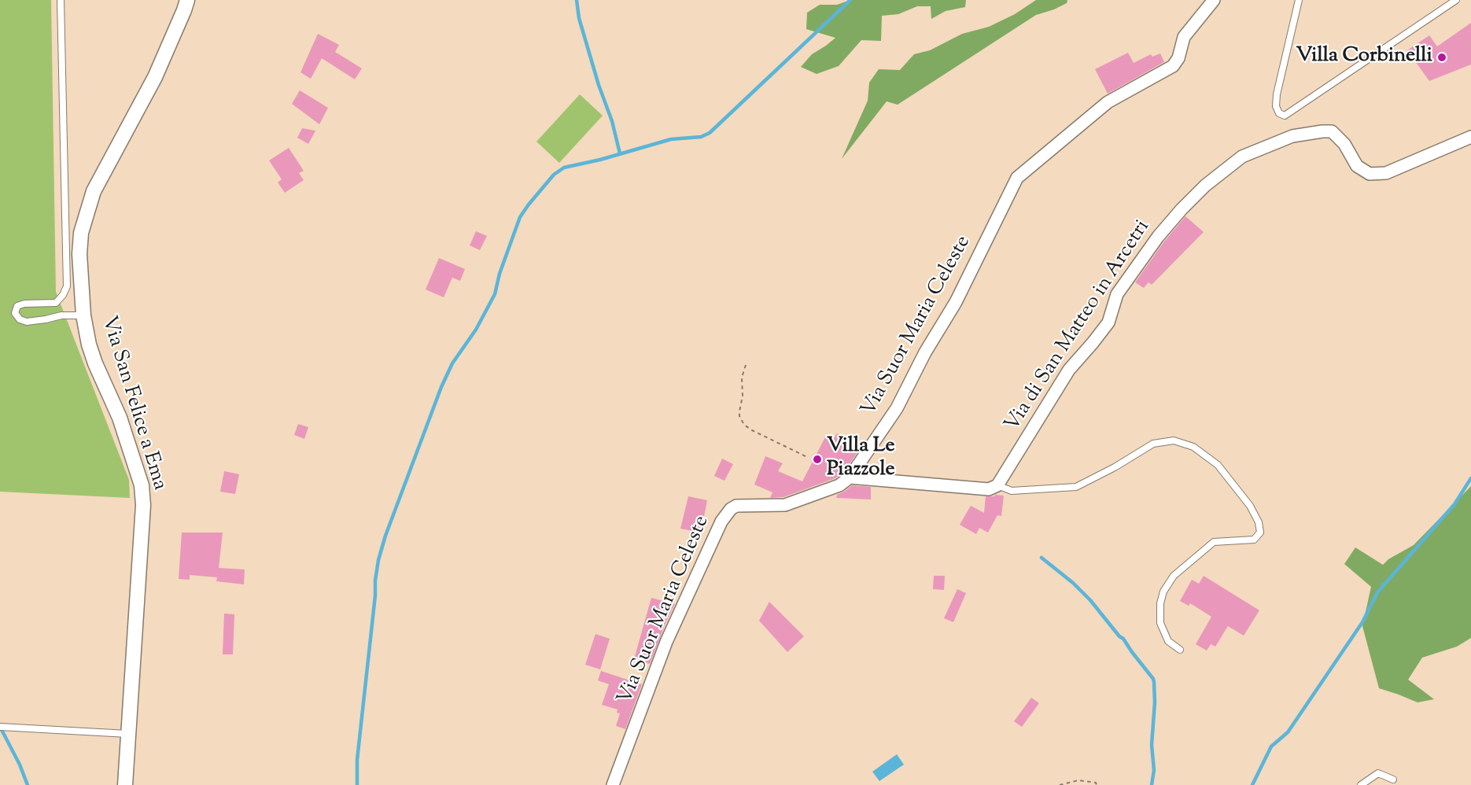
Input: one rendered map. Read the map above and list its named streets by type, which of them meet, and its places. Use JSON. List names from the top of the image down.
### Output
{
  "streets": {
    "street": ["Via Suor Maria Celeste", "Via di San Matteo in Arcetri", "Via San Felice a Ema"]
  },
  "places": ["Villa Corbinelli", "Villa Le Piazzole"]
}
